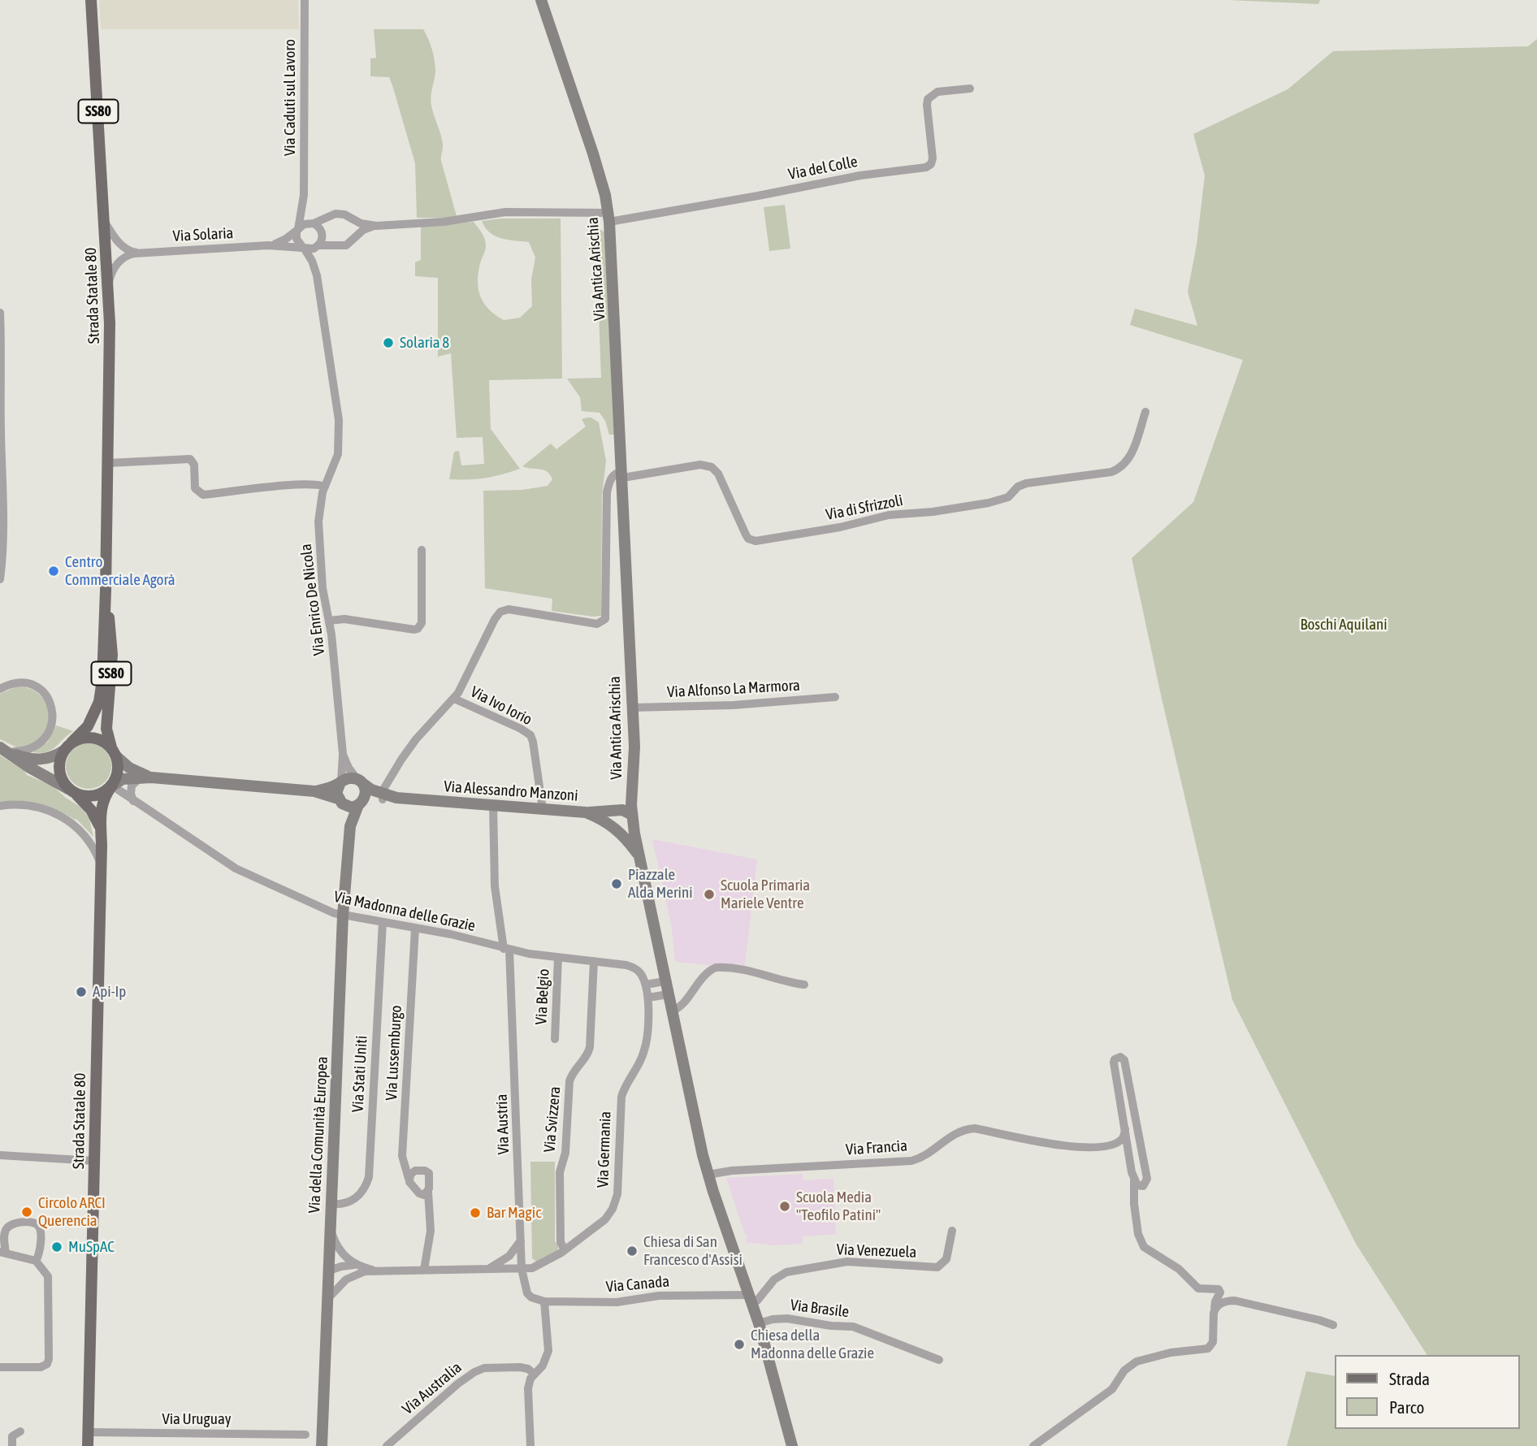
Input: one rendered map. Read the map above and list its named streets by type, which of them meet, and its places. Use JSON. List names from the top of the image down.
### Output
{
  "streets": {
    "main road": ["SS80", "Strada Statale 80"],
    "street": [
      "Via Caduti sul Lavoro",
      "Via del Colle",
      "Via Solaria",
      "Via Antica Arischia",
      "Via di Sfrizzoli",
      "Via Enrico De Nicola",
      "Via Alfonso La Marmora",
      "Via Ivo Iorio",
      "Via Alessandro Manzoni",
      "Via Madonna delle Grazie",
      "Via Belgio",
      "Via Lussemburgo",
      "Via Stati Uniti",
      "Via Svizzera",
      "Via Austria",
      "Via della Comunità Europea",
      "Via Francia",
      "Via Germania",
      "Via Venezuela",
      "Via Canada",
      "Via Brasile",
      "Via Australia",
      "Via Uruguay"
    ]
  },
  "crossings": [
    ["Via Caduti sul Lavoro", "Via Solaria"],
    ["Via Caduti sul Lavoro", "Via Enrico De Nicola"],
    ["SS80", "Strada Statale 80"],
    ["SS80", "Via Madonna delle Grazie"],
    ["Via del Colle", "Via Antica Arischia"],
    ["Via Solaria", "Strada Statale 80"],
    ["Via Solaria", "Via Enrico De Nicola"],
    ["Via Antica Arischia", "Via di Sfrizzoli"],
    ["Via Antica Arischia", "Via Alfonso La Marmora"],
    ["Via Antica Arischia", "Via Alessandro Manzoni"],
    ["Via Antica Arischia", "Via Francia"],
    ["Via Antica Arischia", "Via Venezuela"],
    ["Via Antica Arischia", "Via Canada"],
    ["Via Antica Arischia", "Via Brasile"],
    ["Strada Statale 80", "Via Madonna delle Grazie"],
    ["Strada Statale 80", "Via Uruguay"],
    ["Via Enrico De Nicola", "Via Alessandro Manzoni"],
    ["Via Enrico De Nicola", "Via della Comunità Europea"],
    ["Via Ivo Iorio", "Via Alessandro Manzoni"],
    ["Via Alessandro Manzoni", "Via Austria"],
    ["Via Alessandro Manzoni", "Via della Comunità Europea"],
    ["Via Madonna delle Grazie", "Via Belgio"],
    ["Via Madonna delle Grazie", "Via Lussemburgo"],
    ["Via Madonna delle Grazie", "Via Stati Uniti"],
    ["Via Madonna delle Grazie", "Via Svizzera"],
    ["Via Madonna delle Grazie", "Via Austria"],
    ["Via Madonna delle Grazie", "Via della Comunità Europea"],
    ["Via Madonna delle Grazie", "Via Germania"],
    ["Via Stati Uniti", "Via della Comunità Europea"],
    ["Via Svizzera", "Via Germania"],
    ["Via Austria", "Via Germania"],
    ["Via Austria", "Via Canada"],
    ["Via della Comunità Europea", "Via Germania"],
    ["Via Venezuela", "Via Canada"]
  ],
  "parks": ["Boschi Aquilani"],
  "places": [
    "Solaria 8",
    "Centro Commerciale Agorà",
    "Piazzale Alda Merini",
    "Scuola Primaria Mariele Ventre",
    "Api-Ip",
    "Scuola Media \"Teofilo Patini\"",
    "Circolo ARCI Querencia",
    "Bar Magic",
    "MuSpAC",
    "Chiesa di San Francesco d'Assisi",
    "Chiesa della Madonna delle Grazie"
  ],
  "legend": ["Strada", "Parco"]
}
